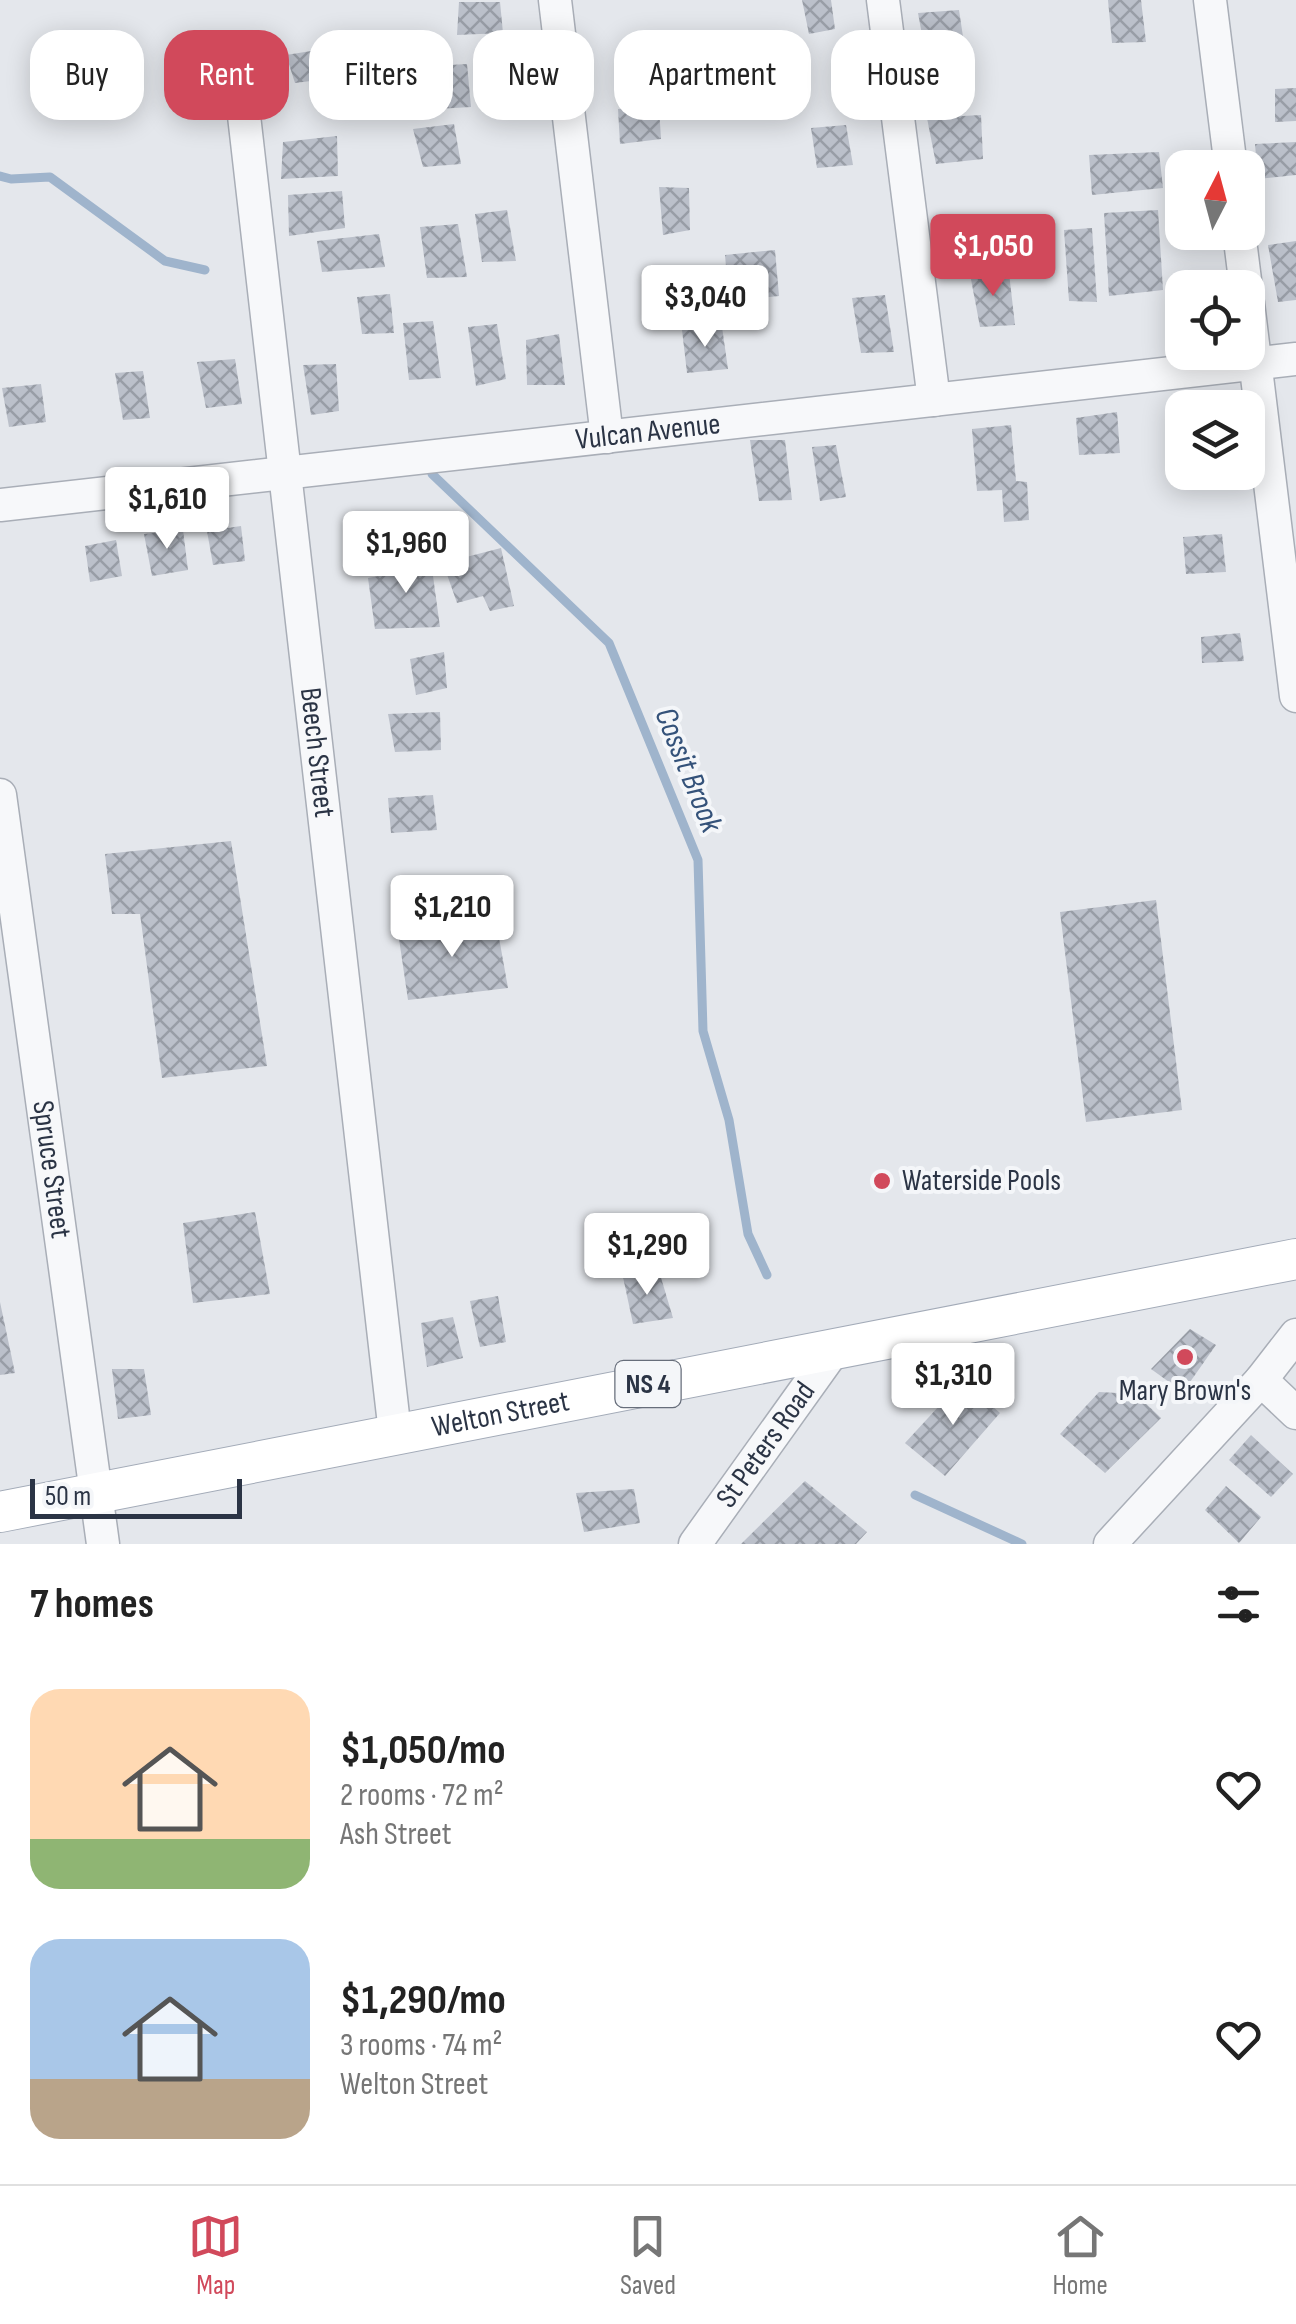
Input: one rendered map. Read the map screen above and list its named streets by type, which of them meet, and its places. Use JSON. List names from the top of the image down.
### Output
{
  "streets": {
    "main road": ["NS 4", "Welton Street"],
    "street": [
      "Vulcan Avenue",
      "Beech Street",
      "Spruce Street",
      "St Peters Road"
    ]
  },
  "crossings": [
    ["Vulcan Avenue", "Beech Street"],
    ["Beech Street", "Welton Street"],
    ["Spruce Street", "Welton Street"],
    ["Welton Street", "St Peters Road"]
  ],
  "water": ["Cossit Brook"],
  "places": ["Waterside Pools", "Mary Brown's"],
  "scale_bar": "50 m",
  "north": "top",
  "page": {
    "chip": [
      "Buy",
      "Rent",
      "Filters",
      "New",
      "Apartment",
      "House"
    ],
    "price": [
      "$1,050",
      "$3,040",
      "$1,610",
      "$1,960",
      "$1,210",
      "$1,290",
      "$1,310"
    ],
    "scale": "50 m",
    "heading": "7 homes",
    "list": [
      {
        "name": "$1,050/mo",
        "note": "2 rooms · 72 m² · Ash Street"
      },
      {
        "name": "$1,290/mo",
        "note": "3 rooms · 74 m² · Welton Street"
      }
    ],
    "tabs": ["Map", "Saved", "Home"]
  }
}
